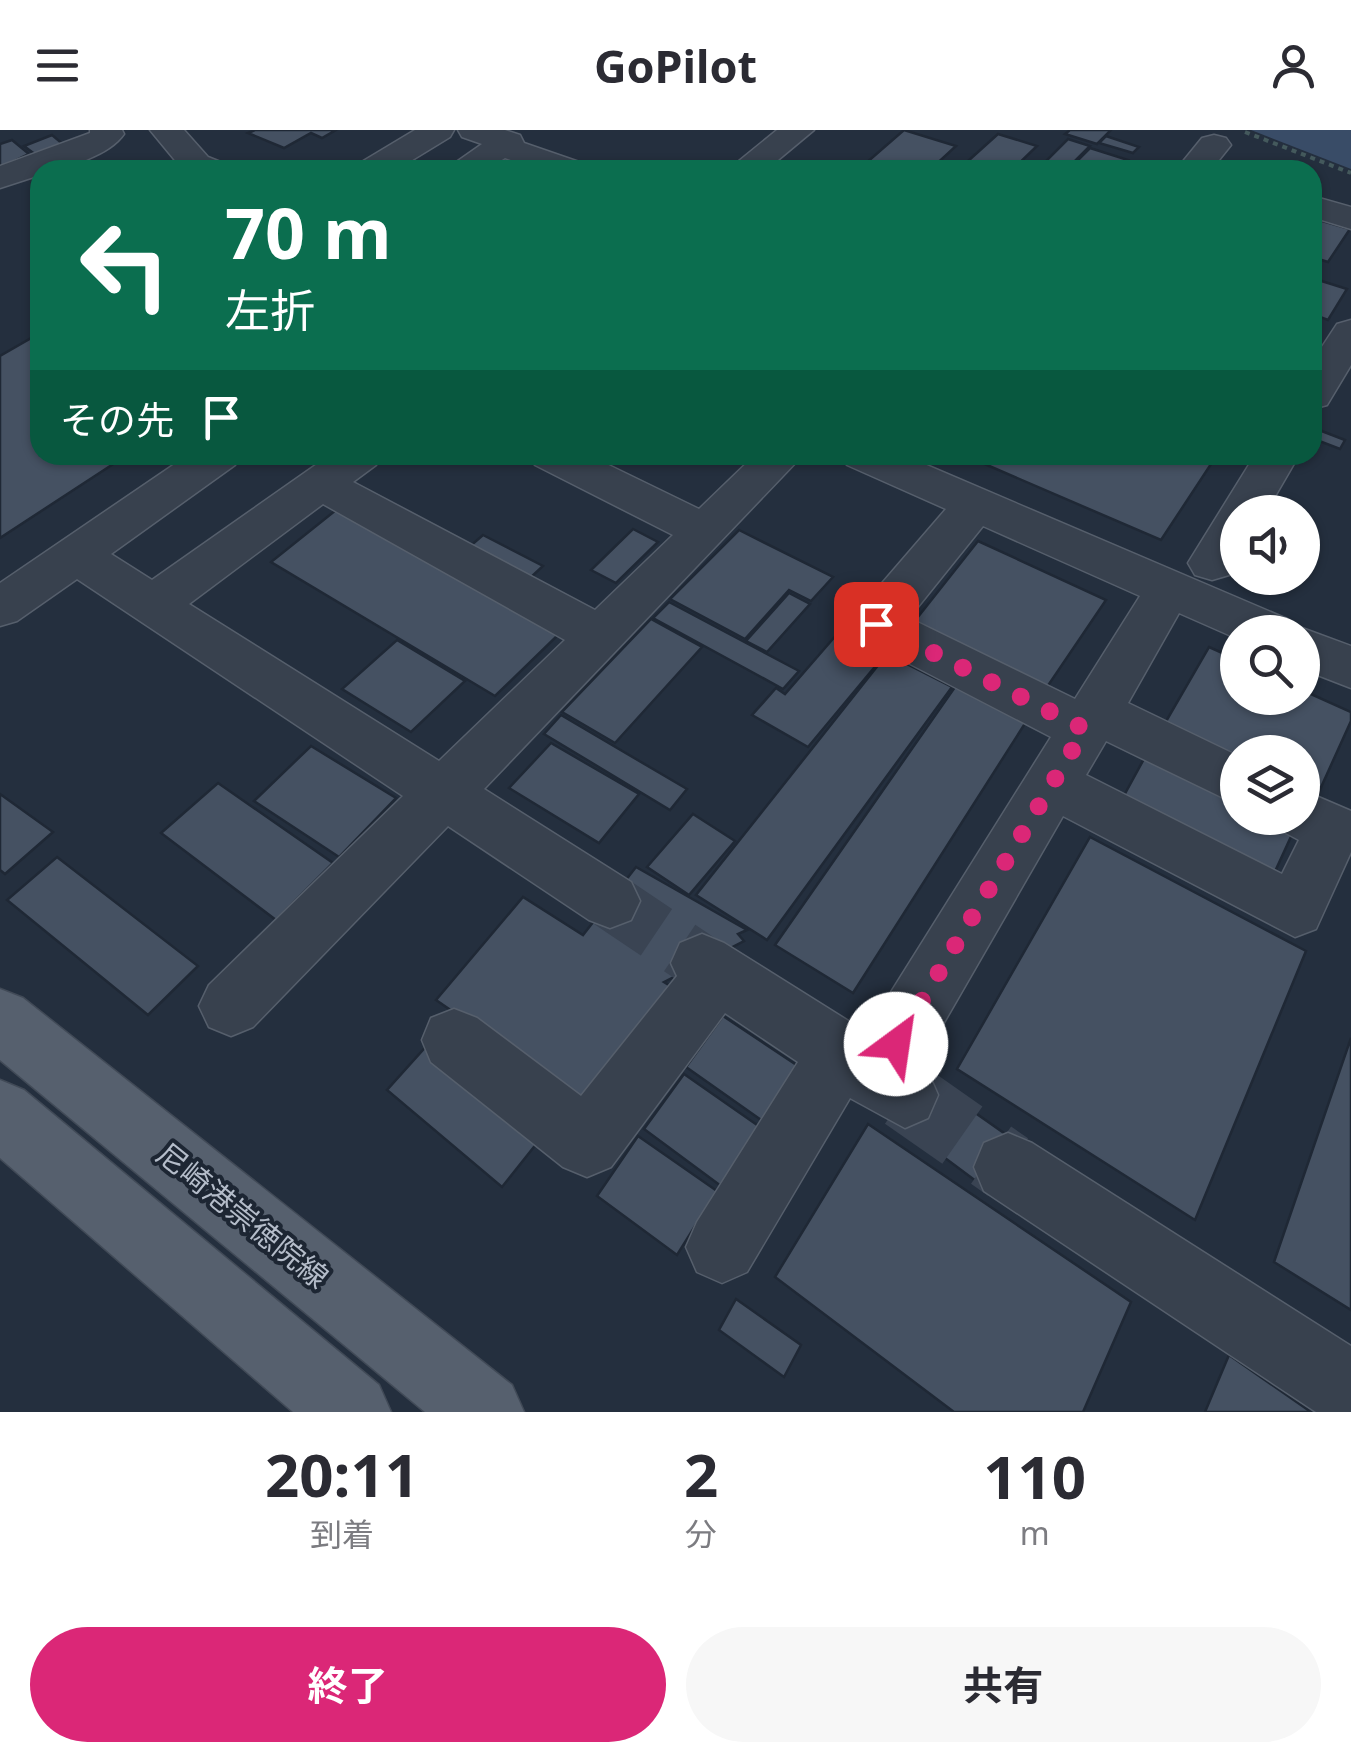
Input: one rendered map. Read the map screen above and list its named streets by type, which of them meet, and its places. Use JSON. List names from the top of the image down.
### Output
{
  "streets": {
    "main road": ["尼崎港崇徳院線"]
  },
  "page": {
    "header": "GoPilot",
    "turn": ["70 m", "左折"],
    "then": "その先",
    "eta": [
      "20:11",
      "到着",
      "2",
      "分",
      "110",
      "m"
    ],
    "buttons": ["終了", "共有"]
  }
}
